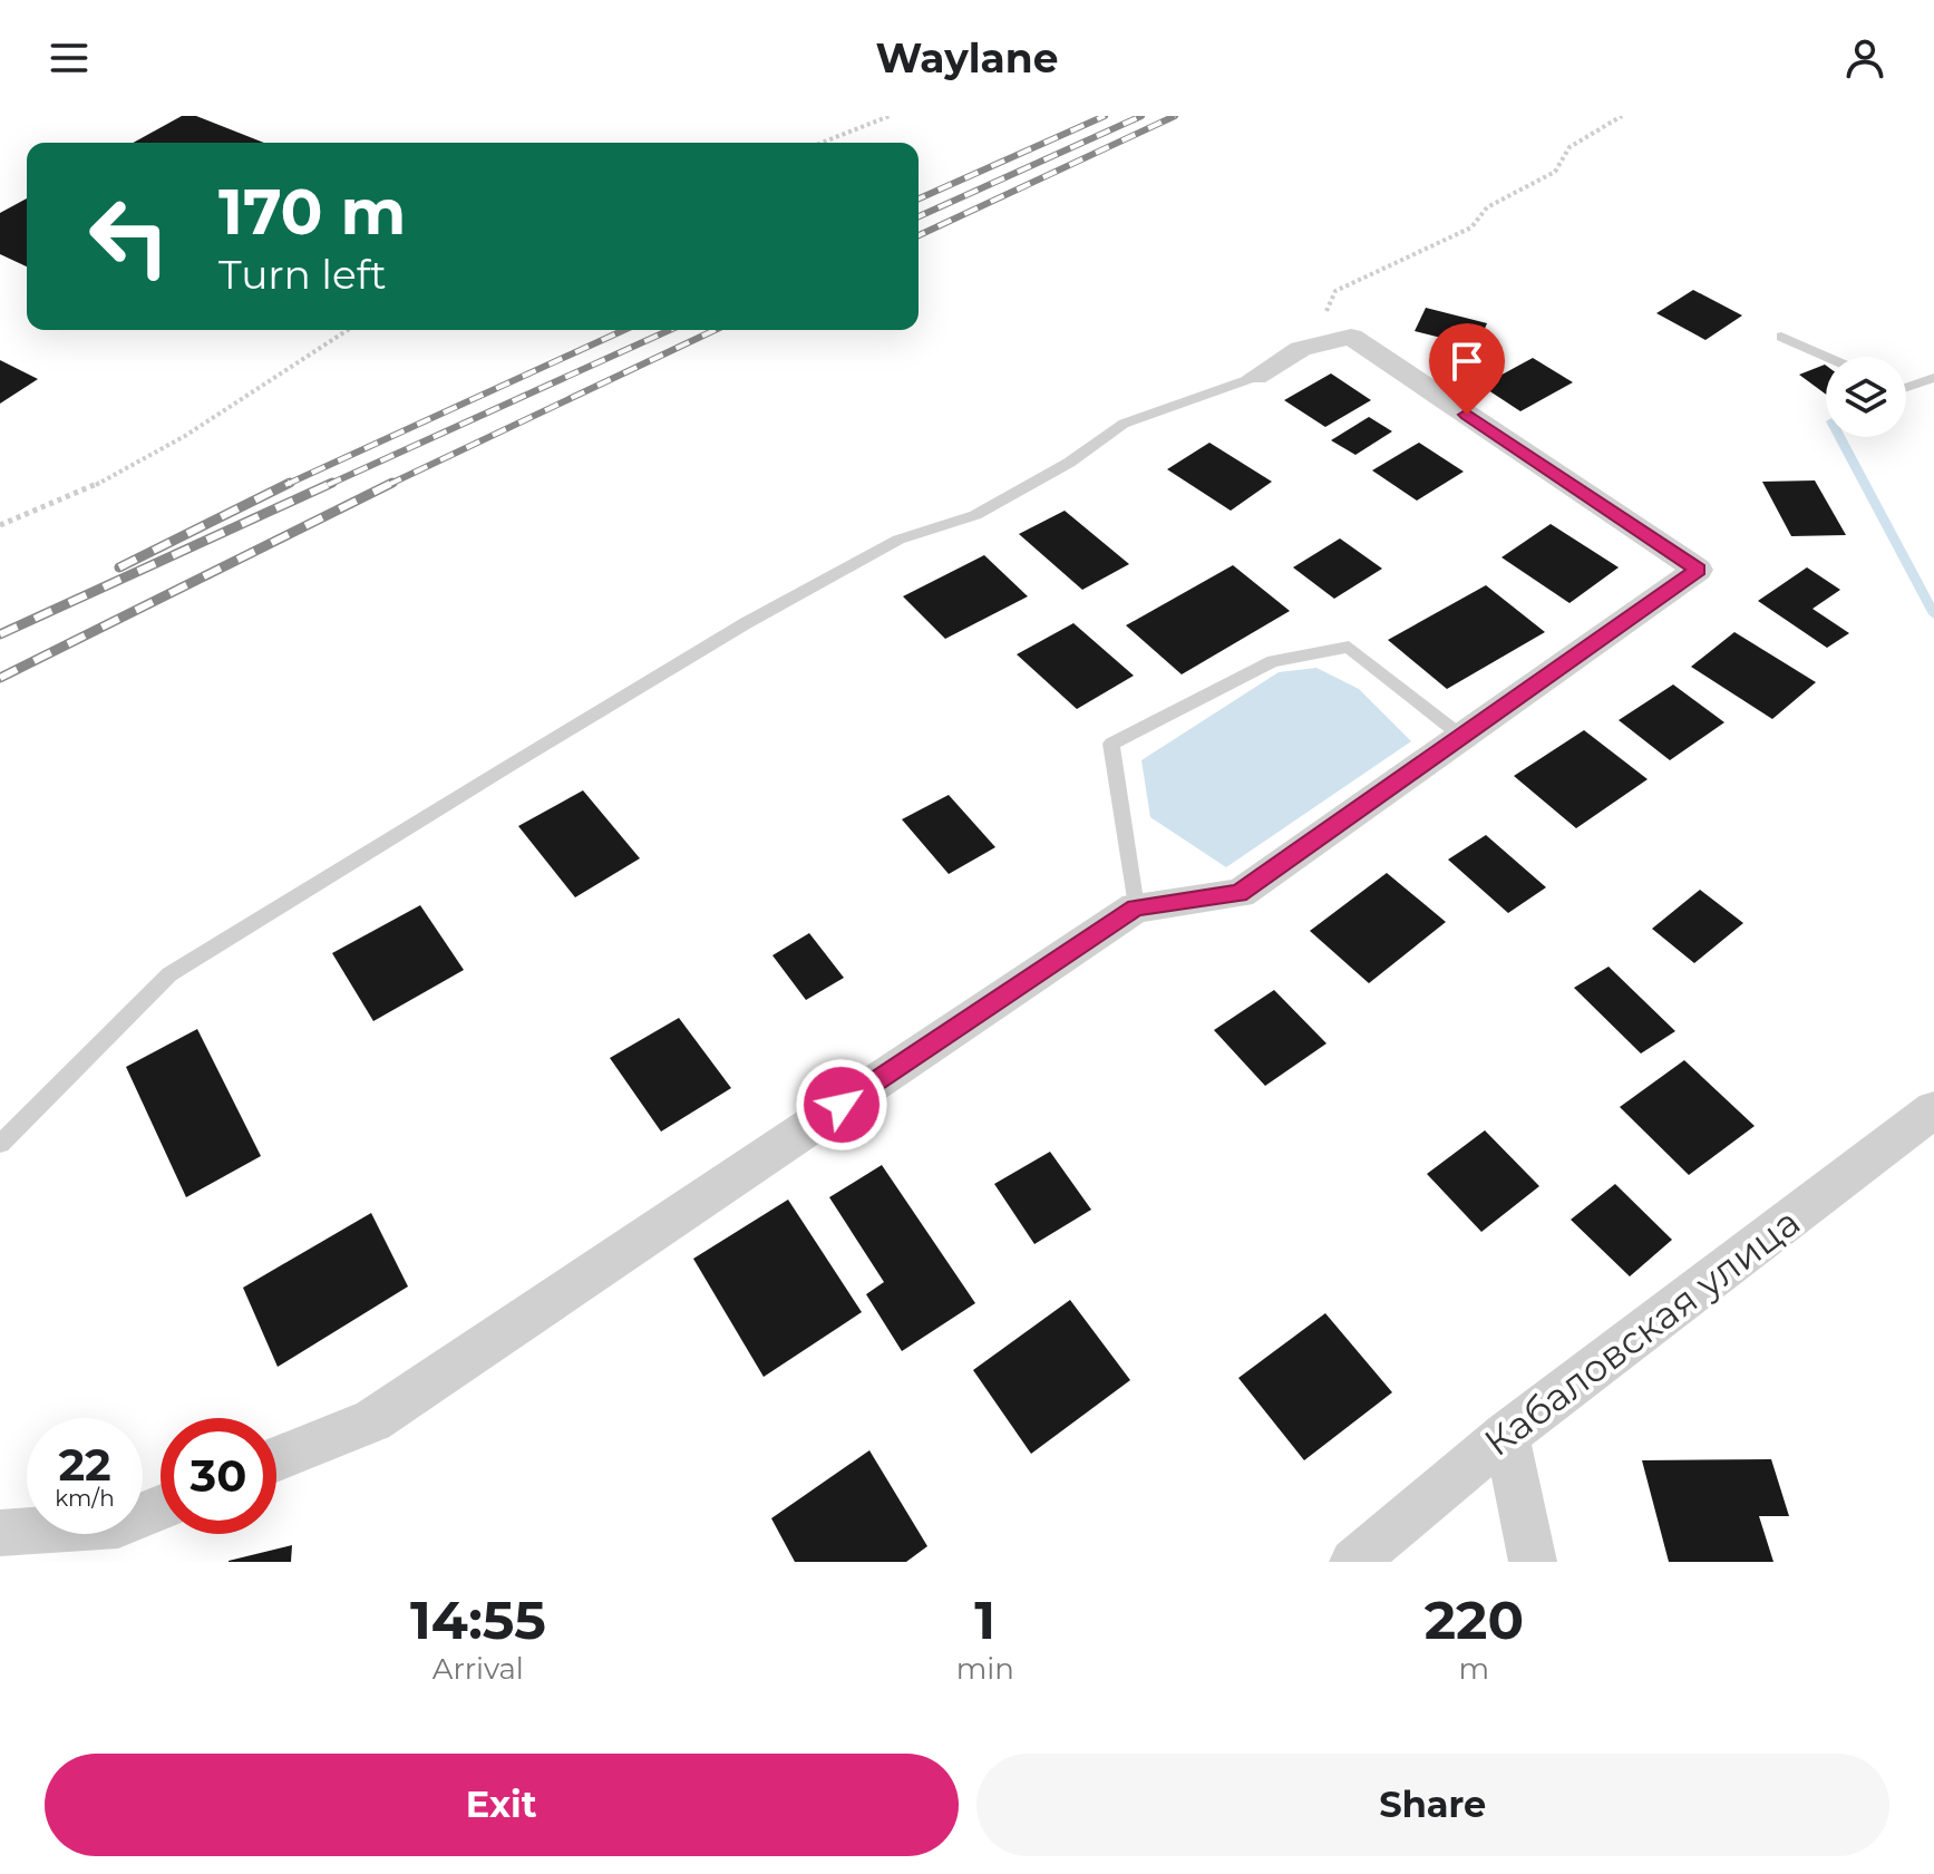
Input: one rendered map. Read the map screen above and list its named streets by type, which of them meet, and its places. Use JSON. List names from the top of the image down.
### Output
{
  "streets": {
    "street": ["Кабаловская улица"]
  },
  "page": {
    "header": "Waylane",
    "turn": ["170 m", "Turn left"],
    "speed": "22 km/h",
    "limit": "30",
    "eta": [
      "14:55",
      "Arrival",
      "1",
      "min",
      "220",
      "m"
    ],
    "buttons": ["Exit", "Share"]
  }
}
